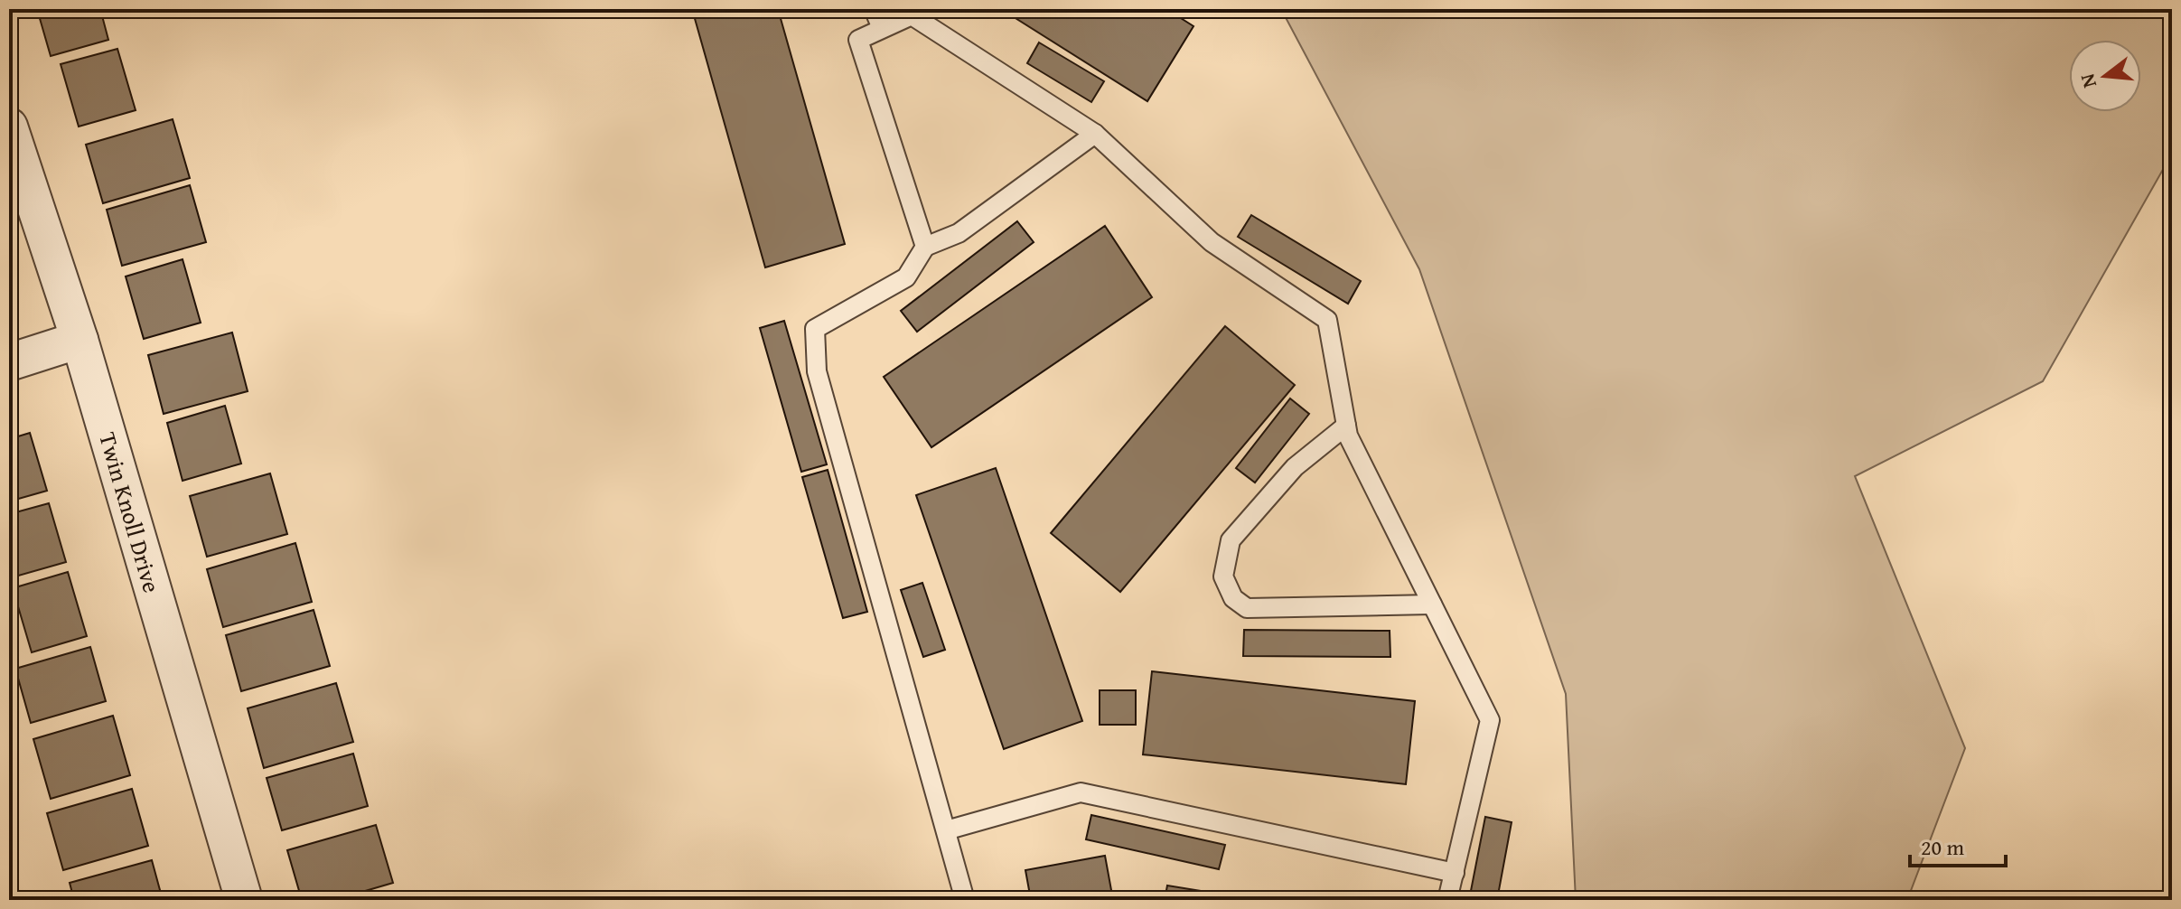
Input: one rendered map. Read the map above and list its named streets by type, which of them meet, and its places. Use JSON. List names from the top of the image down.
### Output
{
  "streets": {
    "street": ["Twin Knoll Drive"]
  },
  "scale_bar": "20 m",
  "north": "left"
}
